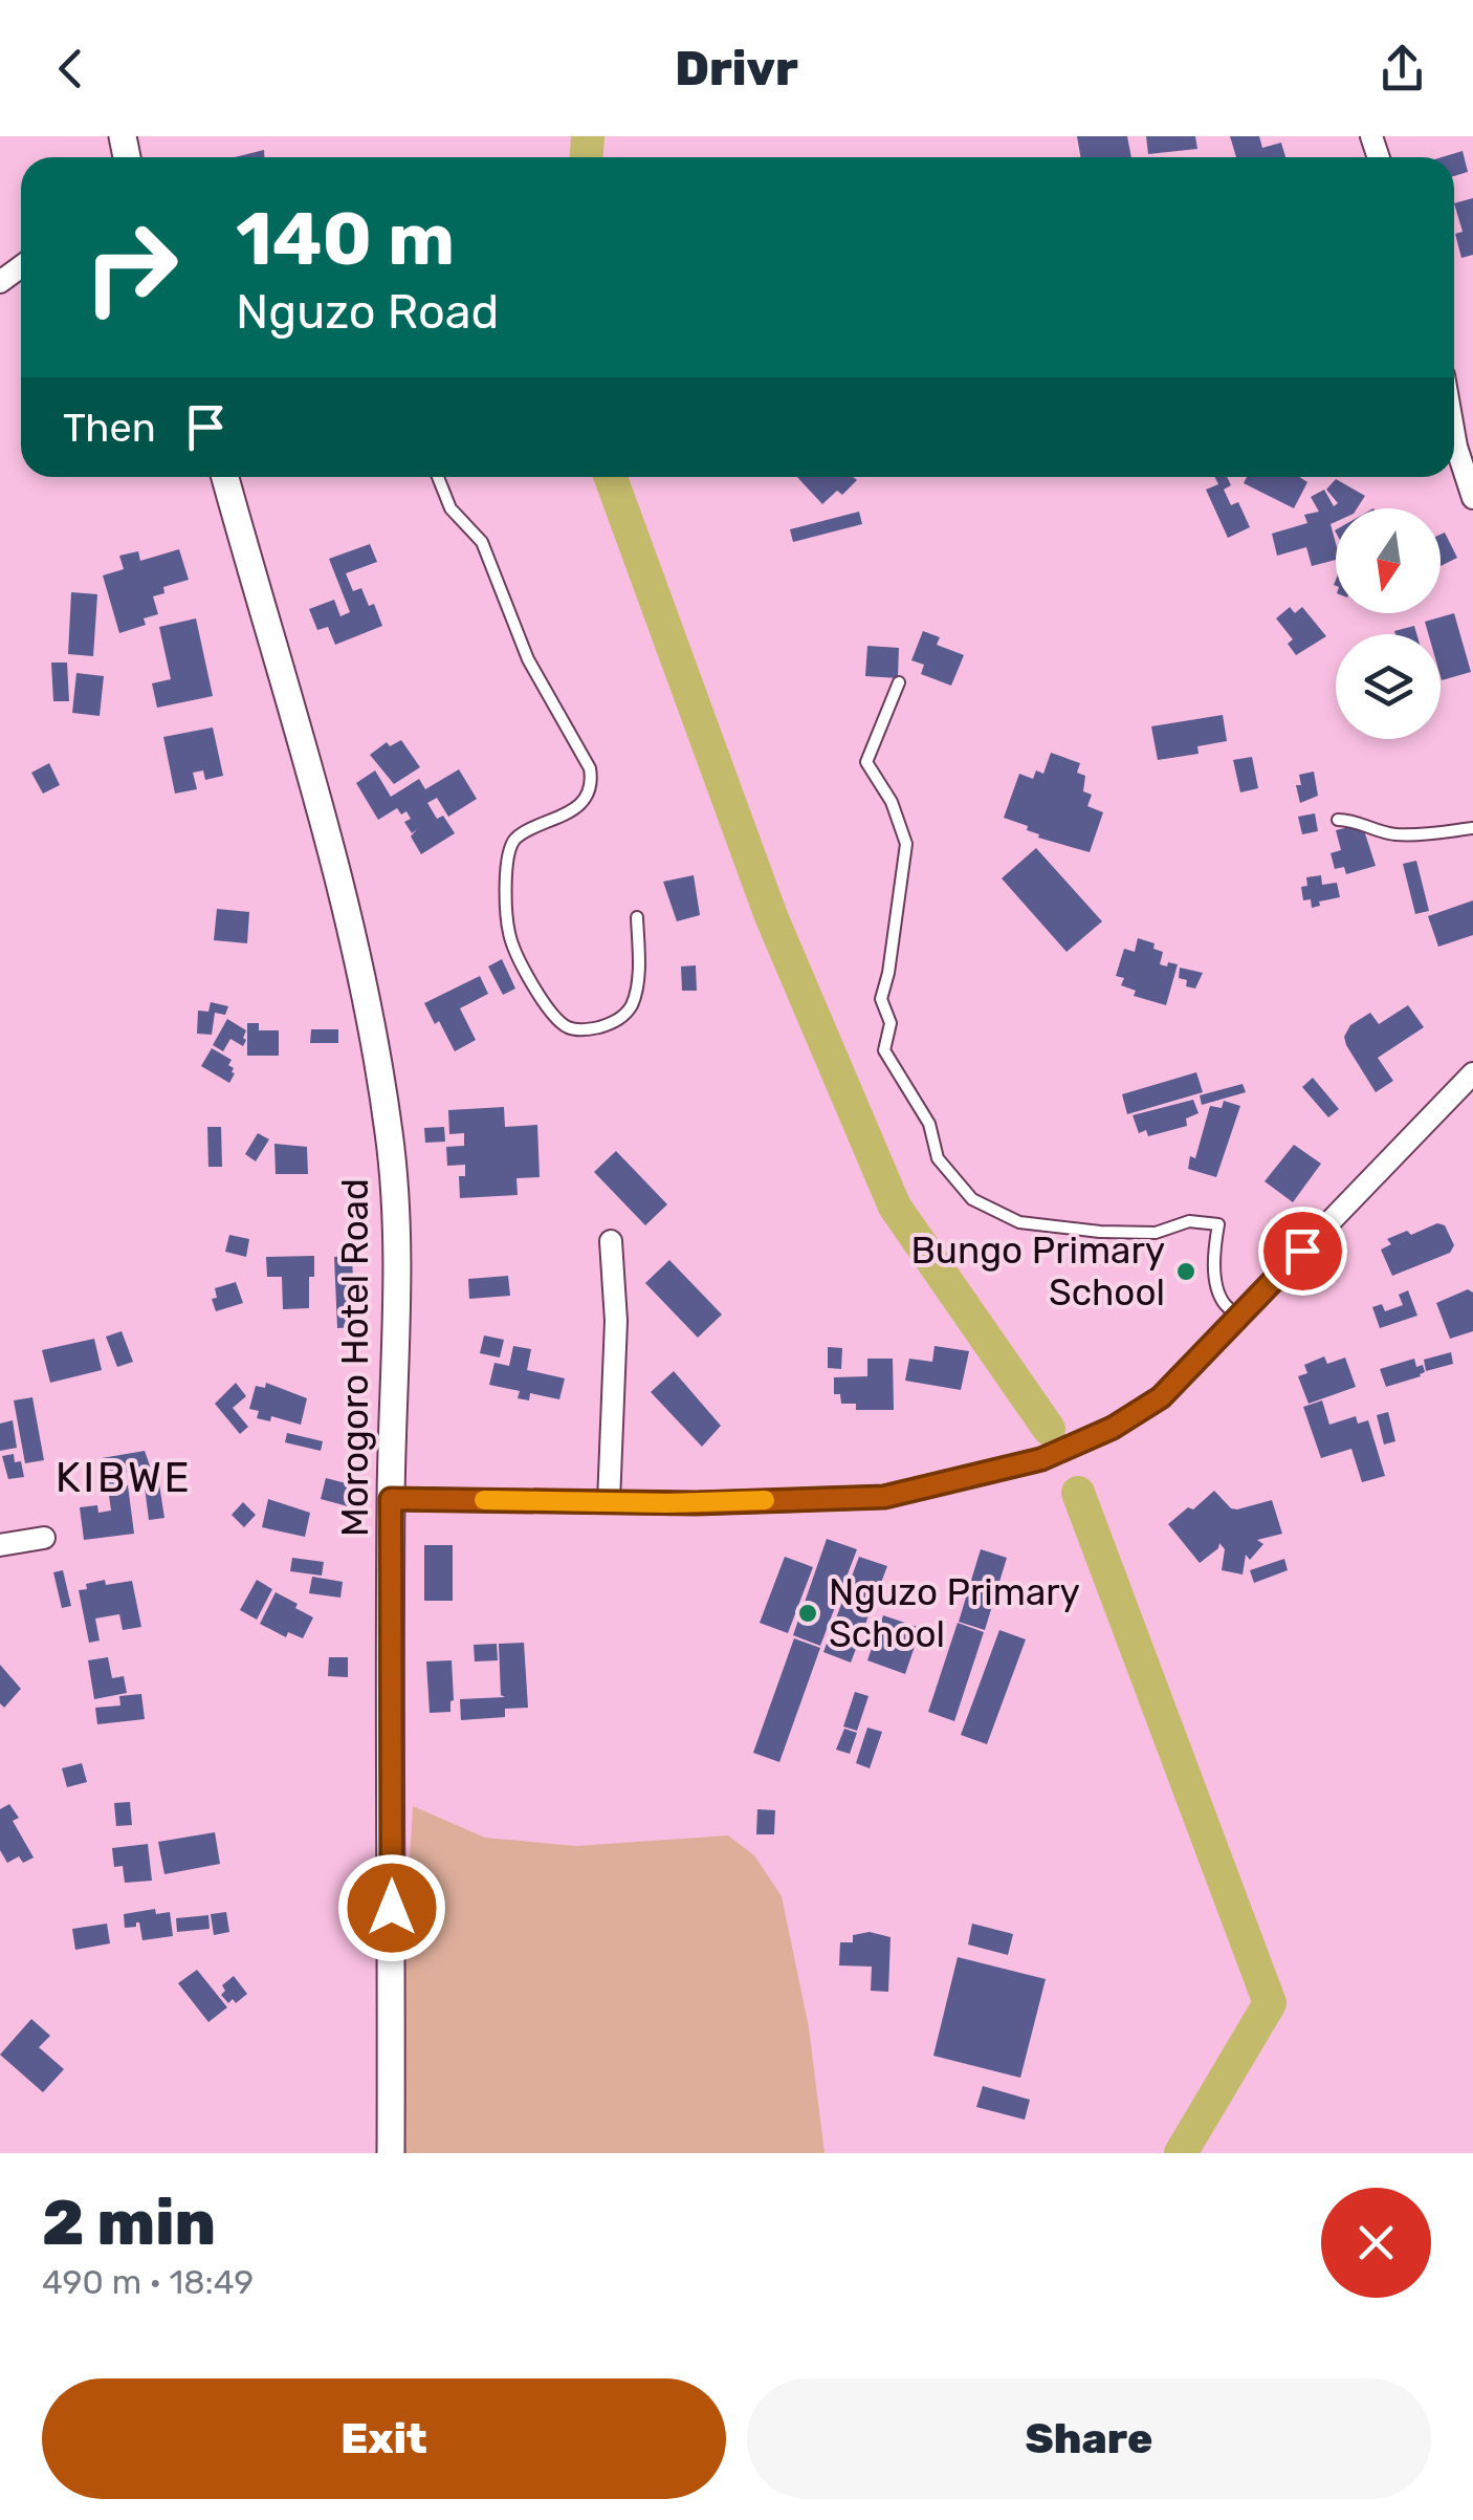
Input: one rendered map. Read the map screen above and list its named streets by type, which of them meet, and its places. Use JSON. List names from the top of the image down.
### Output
{
  "streets": {
    "street": ["Morogoro Hotel Road"]
  },
  "districts": ["KIBWE"],
  "places": ["Bungo Primary School", "Nguzo Primary School"],
  "north": "bottom",
  "page": {
    "header": "Drivr",
    "turn": ["140 m", "Nguzo Road"],
    "then": "Then",
    "heading": ["2 min", "490 m · 18:49"],
    "buttons": ["Exit", "Share"]
  }
}
